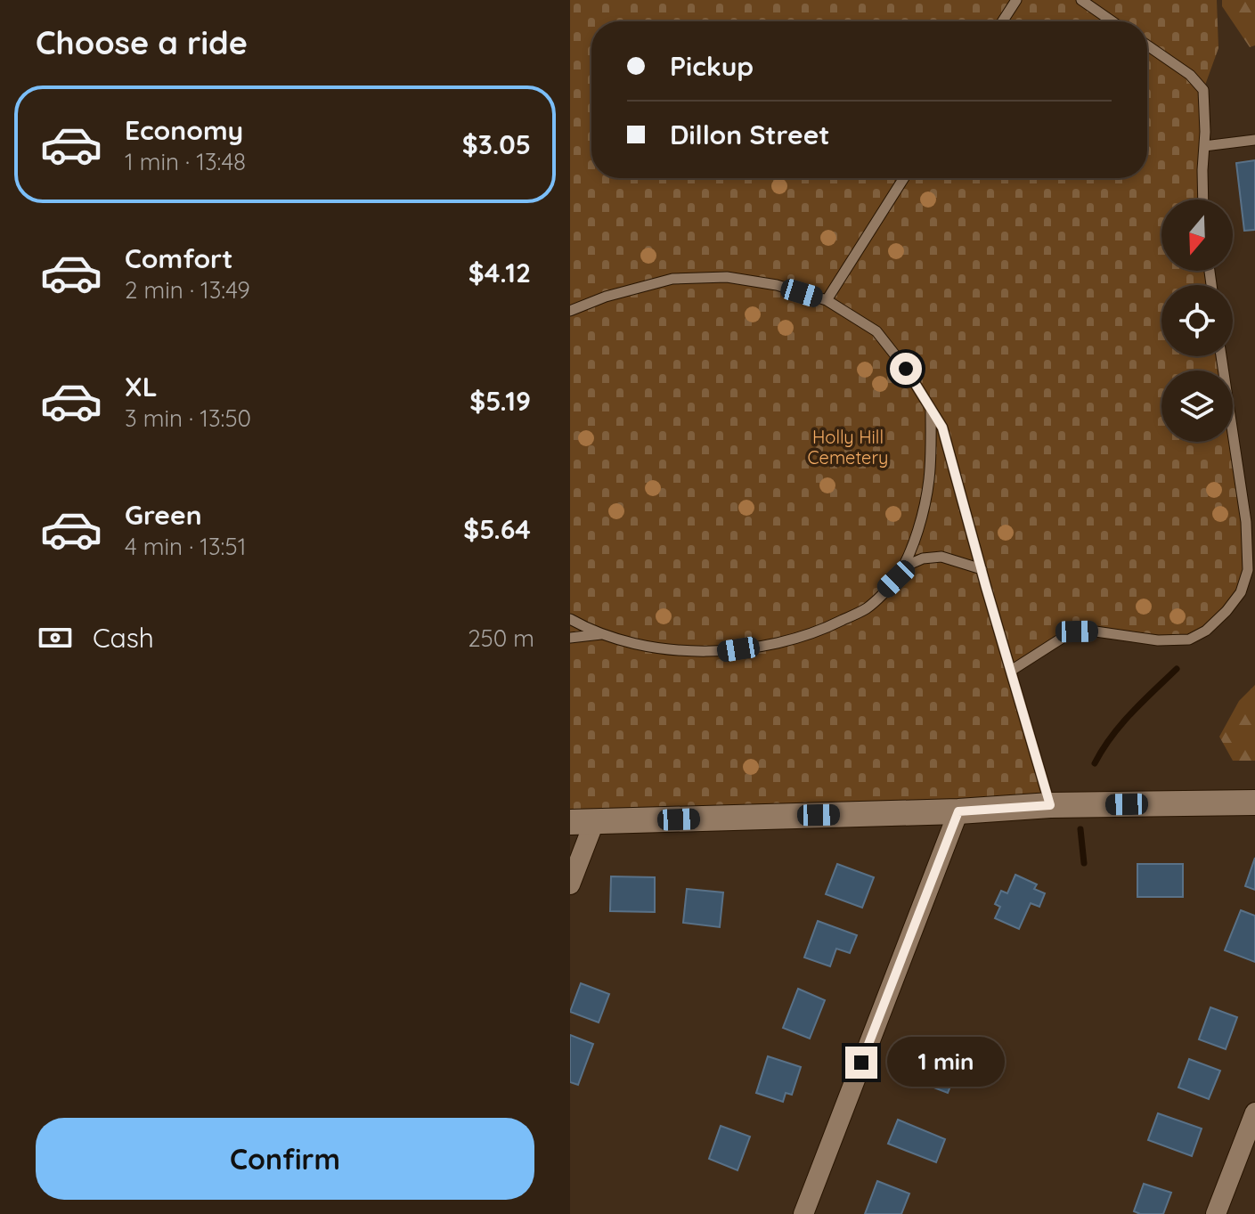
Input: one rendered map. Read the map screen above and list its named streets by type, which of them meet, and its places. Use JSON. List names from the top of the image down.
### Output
{
  "parks": ["Holly Hill Cemetery"],
  "north": "bottom",
  "page": {
    "heading": "Choose a ride",
    "banner": ["Pickup", "Dillon Street"],
    "list": [
      {
        "name": "Economy",
        "note": "1 min · 13:48",
        "value": "$3.05"
      },
      {
        "name": "Comfort",
        "note": "2 min · 13:49",
        "value": "$4.12"
      },
      {
        "name": "XL",
        "note": "3 min · 13:50",
        "value": "$5.19"
      },
      {
        "name": "Green",
        "note": "4 min · 13:51",
        "value": "$5.64"
      }
    ],
    "pay": ["Cash", "250 m"],
    "bubble": "1 min",
    "buttons": "Confirm"
  }
}
